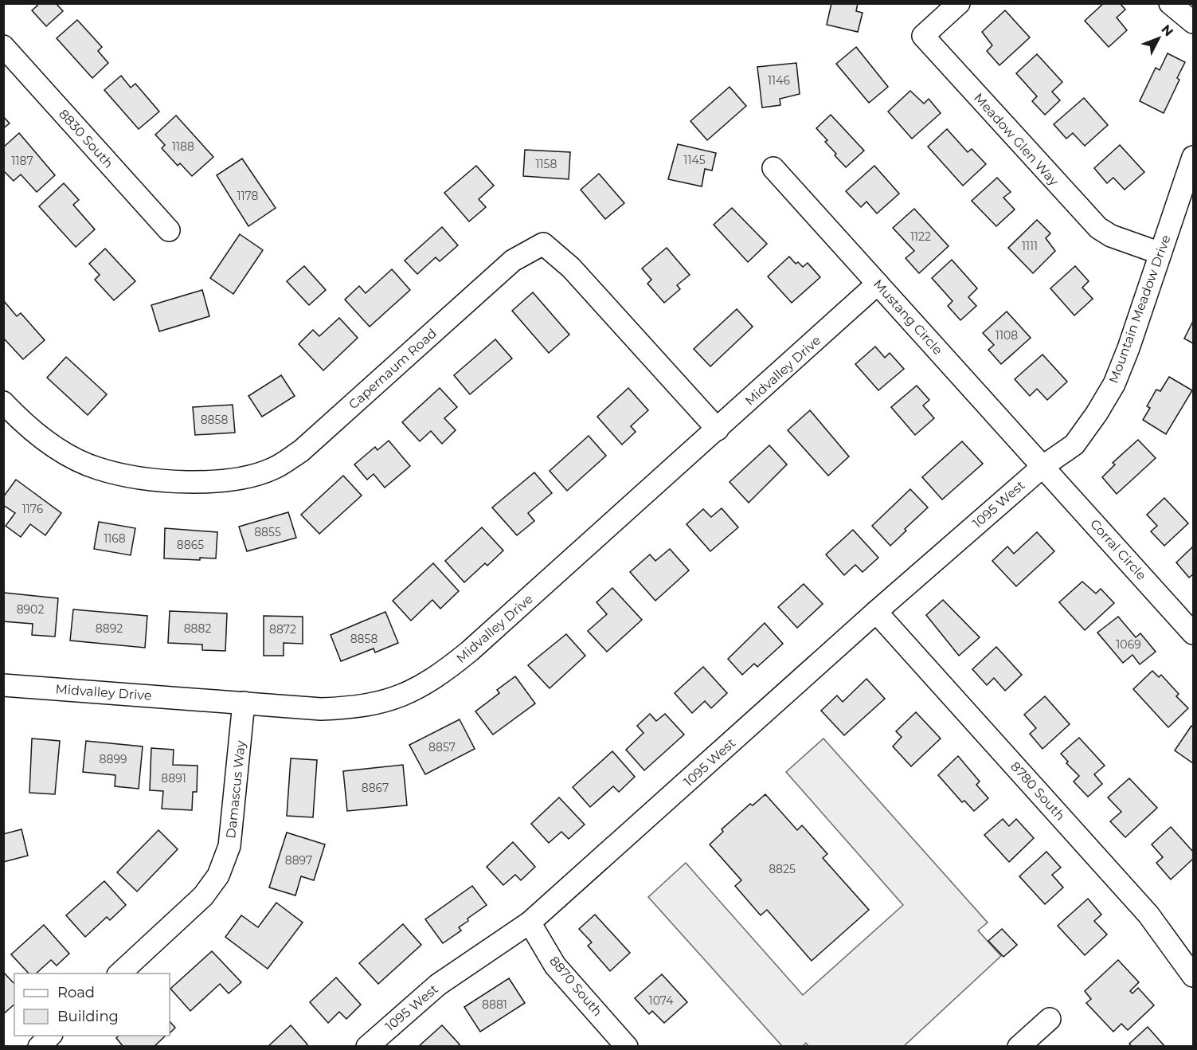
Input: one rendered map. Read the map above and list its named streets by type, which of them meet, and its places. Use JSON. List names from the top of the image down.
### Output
{
  "streets": {
    "street": [
      "8830 South",
      "Meadow Glen Way",
      "Mountain Meadow Drive",
      "Mustang Circle",
      "Capernaum Road",
      "Midvalley Drive",
      "1095 West",
      "Corral Circle",
      "Damascus Way",
      "8780 South",
      "8870 South"
    ]
  },
  "crossings": [
    ["Meadow Glen Way", "Mountain Meadow Drive"],
    ["Mountain Meadow Drive", "Mustang Circle"],
    ["Mountain Meadow Drive", "1095 West"],
    ["Mountain Meadow Drive", "Corral Circle"],
    ["Mustang Circle", "Midvalley Drive"],
    ["Mustang Circle", "1095 West"],
    ["Mustang Circle", "Corral Circle"],
    ["Capernaum Road", "Midvalley Drive"],
    ["Midvalley Drive", "Damascus Way"],
    ["1095 West", "Corral Circle"],
    ["1095 West", "8780 South"],
    ["1095 West", "8870 South"]
  ],
  "house_numbers": [
    "1146",
    "1188",
    "1145",
    "1187",
    "1158",
    "1178",
    "1122",
    "1111",
    "1108",
    "8858",
    "1176",
    "8855",
    "1168",
    "8865",
    "8902",
    "8892",
    "8882",
    "8872",
    "8858",
    "1069",
    "8857",
    "8899",
    "8891",
    "8867",
    "8897",
    "8825",
    "1074",
    "8881"
  ],
  "legend": ["Road", "Building"],
  "north": "top right"
}
